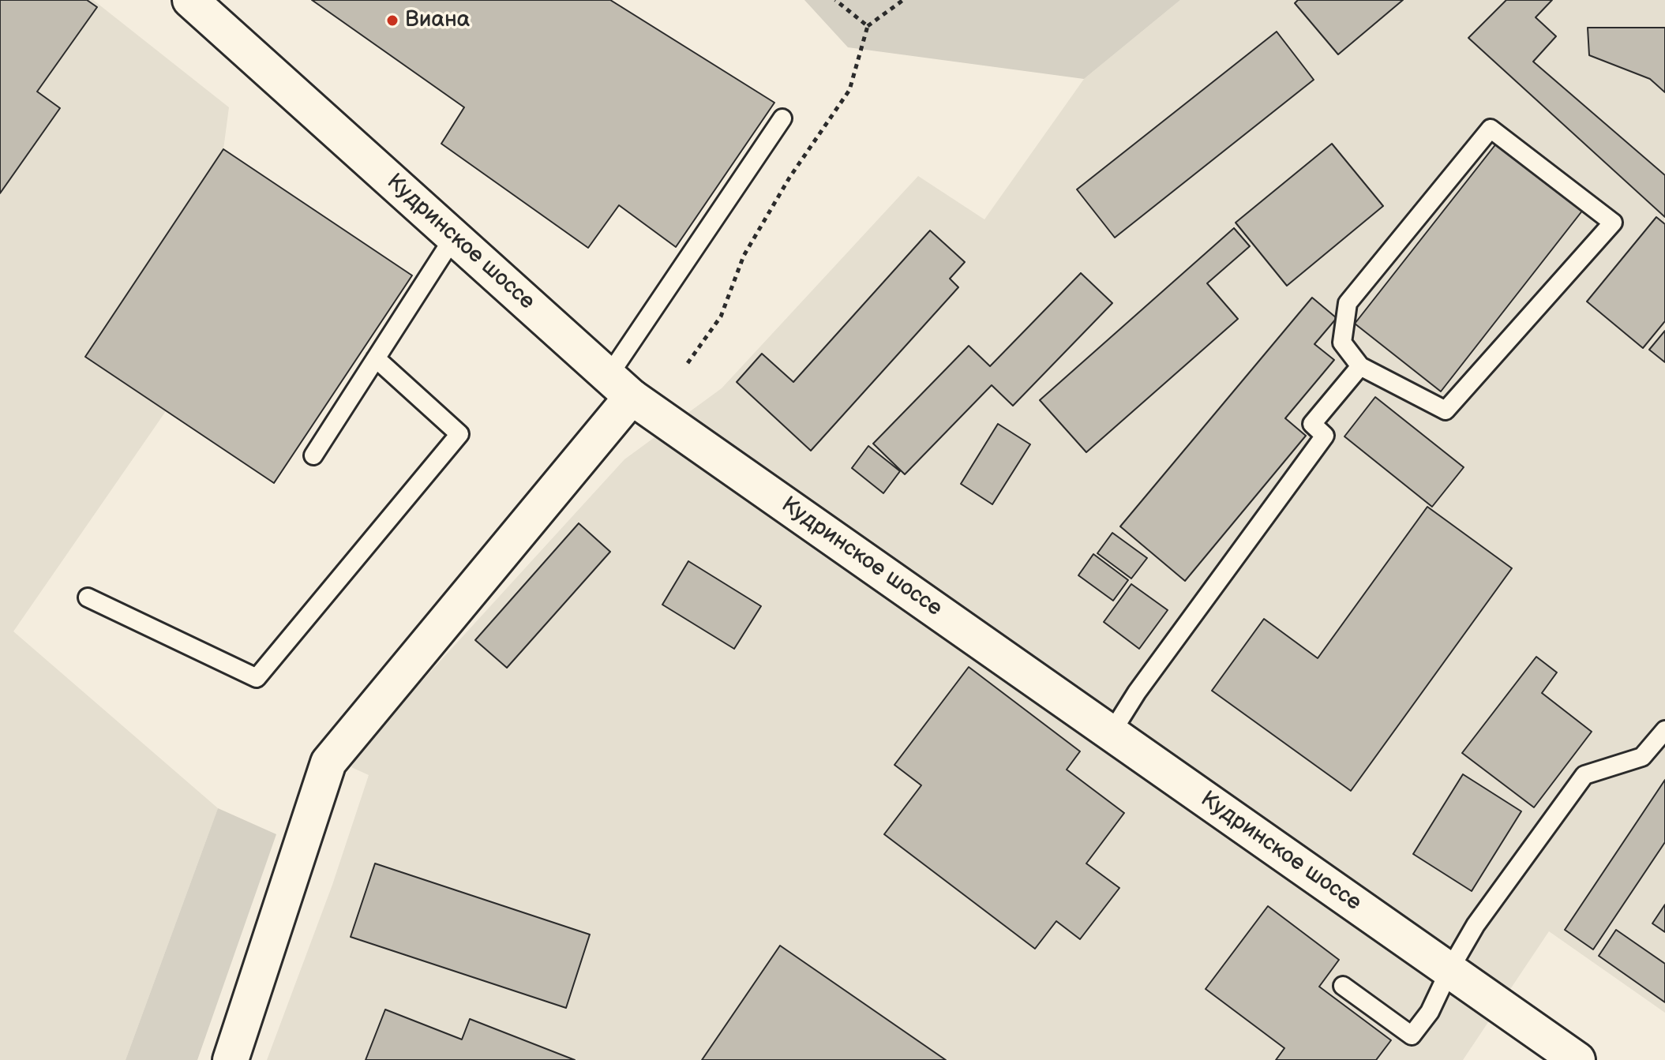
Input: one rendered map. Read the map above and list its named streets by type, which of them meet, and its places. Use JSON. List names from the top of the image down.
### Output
{
  "streets": {
    "street": ["Кудринское шоссе"]
  },
  "places": ["Виана"]
}
